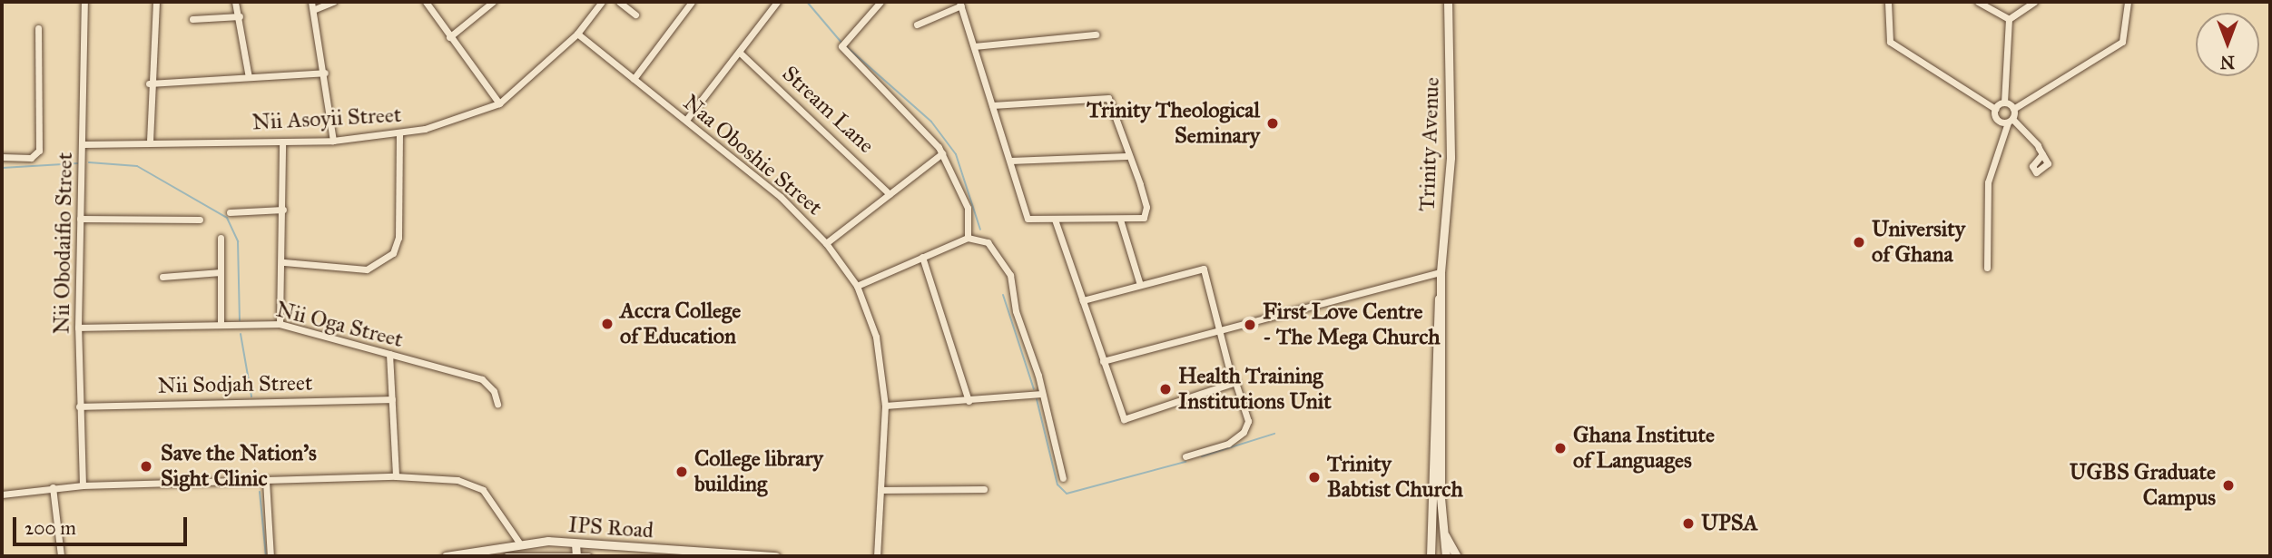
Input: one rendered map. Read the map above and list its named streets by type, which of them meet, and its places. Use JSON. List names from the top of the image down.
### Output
{
  "streets": {
    "street": [
      "Stream Lane",
      "Nii Asoyii Street",
      "Trinity Avenue",
      "Naa Oboshie Street",
      "Nii Obodaifio Street",
      "Nii Oga Street",
      "Nii Sodjah Street",
      "IPS Road"
    ]
  },
  "crossings": [
    ["Nii Asoyii Street", "Naa Oboshie Street"],
    ["Nii Asoyii Street", "Nii Obodaifio Street"],
    ["Nii Obodaifio Street", "Nii Oga Street"],
    ["Nii Obodaifio Street", "Nii Sodjah Street"]
  ],
  "places": [
    "Trinity Theological Seminary",
    "University of Ghana",
    "Accra College of Education",
    "First Love Centre - The Mega Church",
    "Health Training Institutions Unit",
    "Ghana Institute of Languages",
    "Save the Nation's Sight Clinic",
    "College library building",
    "Trinity Babtist Church",
    "UGBS Graduate Campus",
    "UPSA"
  ],
  "scale_bar": "200 m",
  "north": "bottom"
}
